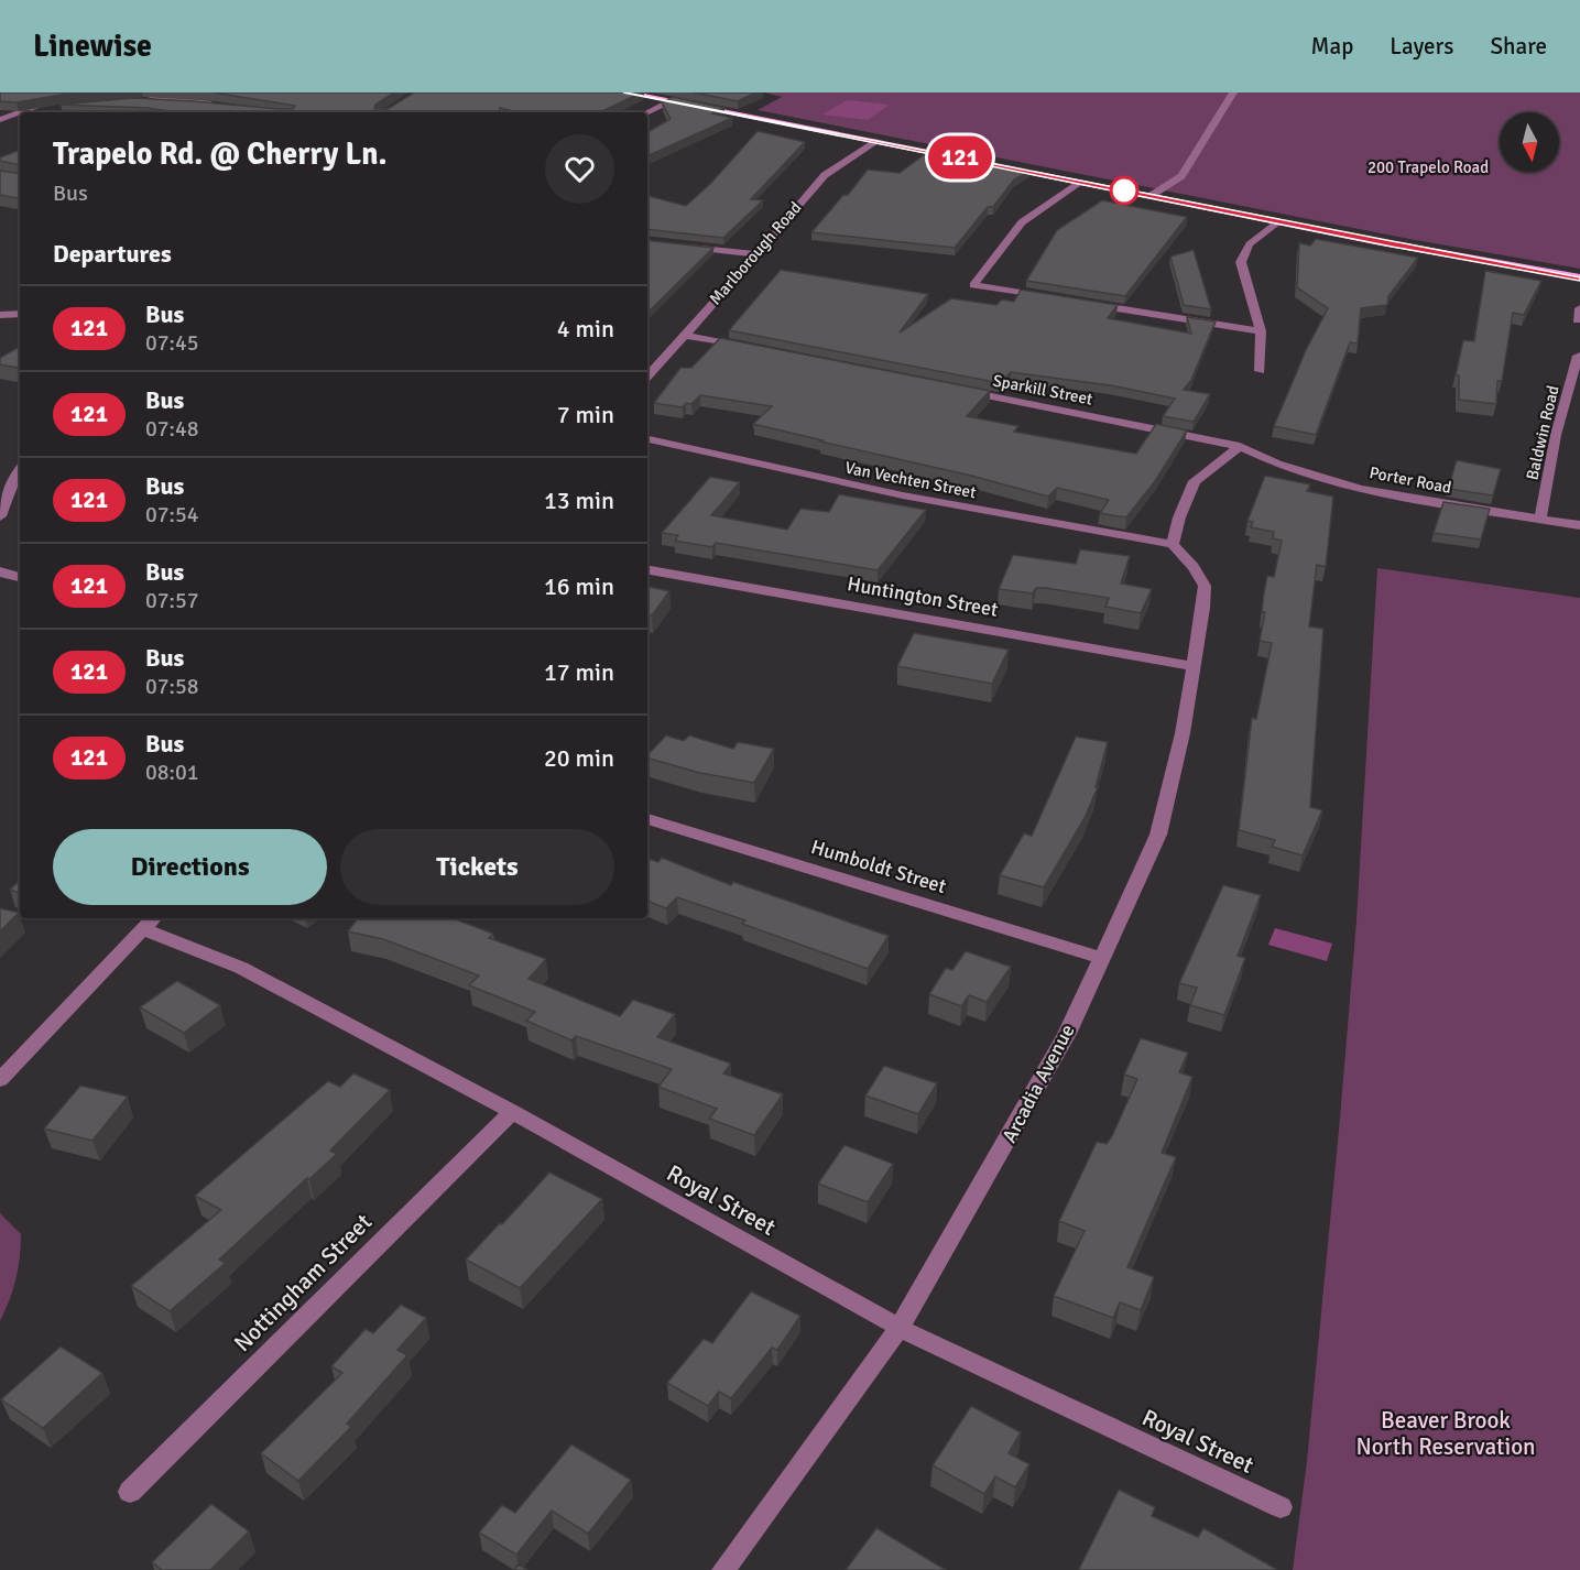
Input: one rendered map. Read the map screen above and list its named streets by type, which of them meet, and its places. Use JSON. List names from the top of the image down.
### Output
{
  "streets": {
    "street": [
      "Marlborough Road",
      "Sparkill Street",
      "Baldwin Road",
      "Van Vechten Street",
      "Porter Road",
      "Huntington Street",
      "Humboldt Street",
      "Arcadia Avenue",
      "Royal Street",
      "Nottingham Street"
    ]
  },
  "crossings": [
    ["Sparkill Street", "Porter Road"],
    ["Baldwin Road", "Porter Road"],
    ["Van Vechten Street", "Arcadia Avenue"],
    ["Huntington Street", "Arcadia Avenue"],
    ["Humboldt Street", "Arcadia Avenue"],
    ["Arcadia Avenue", "Royal Street"],
    ["Royal Street", "Nottingham Street"]
  ],
  "parks": ["200 Trapelo Road", "Beaver Brook North Reservation"],
  "lines": ["bus line 121"],
  "north": "bottom",
  "page": {
    "header": "Linewise",
    "nav": ["Map", "Layers", "Share"],
    "on_map": "121",
    "heading": [
      ["Trapelo Rd. @ Cherry Ln.", "Bus"],
      "Departures"
    ],
    "list": [
      {
        "mark": "121",
        "name": "Bus",
        "note": "07:45",
        "value": "4 min"
      },
      {
        "mark": "121",
        "name": "Bus",
        "note": "07:48",
        "value": "7 min"
      },
      {
        "mark": "121",
        "name": "Bus",
        "note": "07:54",
        "value": "13 min"
      },
      {
        "mark": "121",
        "name": "Bus",
        "note": "07:57",
        "value": "16 min"
      },
      {
        "mark": "121",
        "name": "Bus",
        "note": "07:58",
        "value": "17 min"
      },
      {
        "mark": "121",
        "name": "Bus",
        "note": "08:01",
        "value": "20 min"
      }
    ],
    "buttons": ["Directions", "Tickets"]
  }
}
